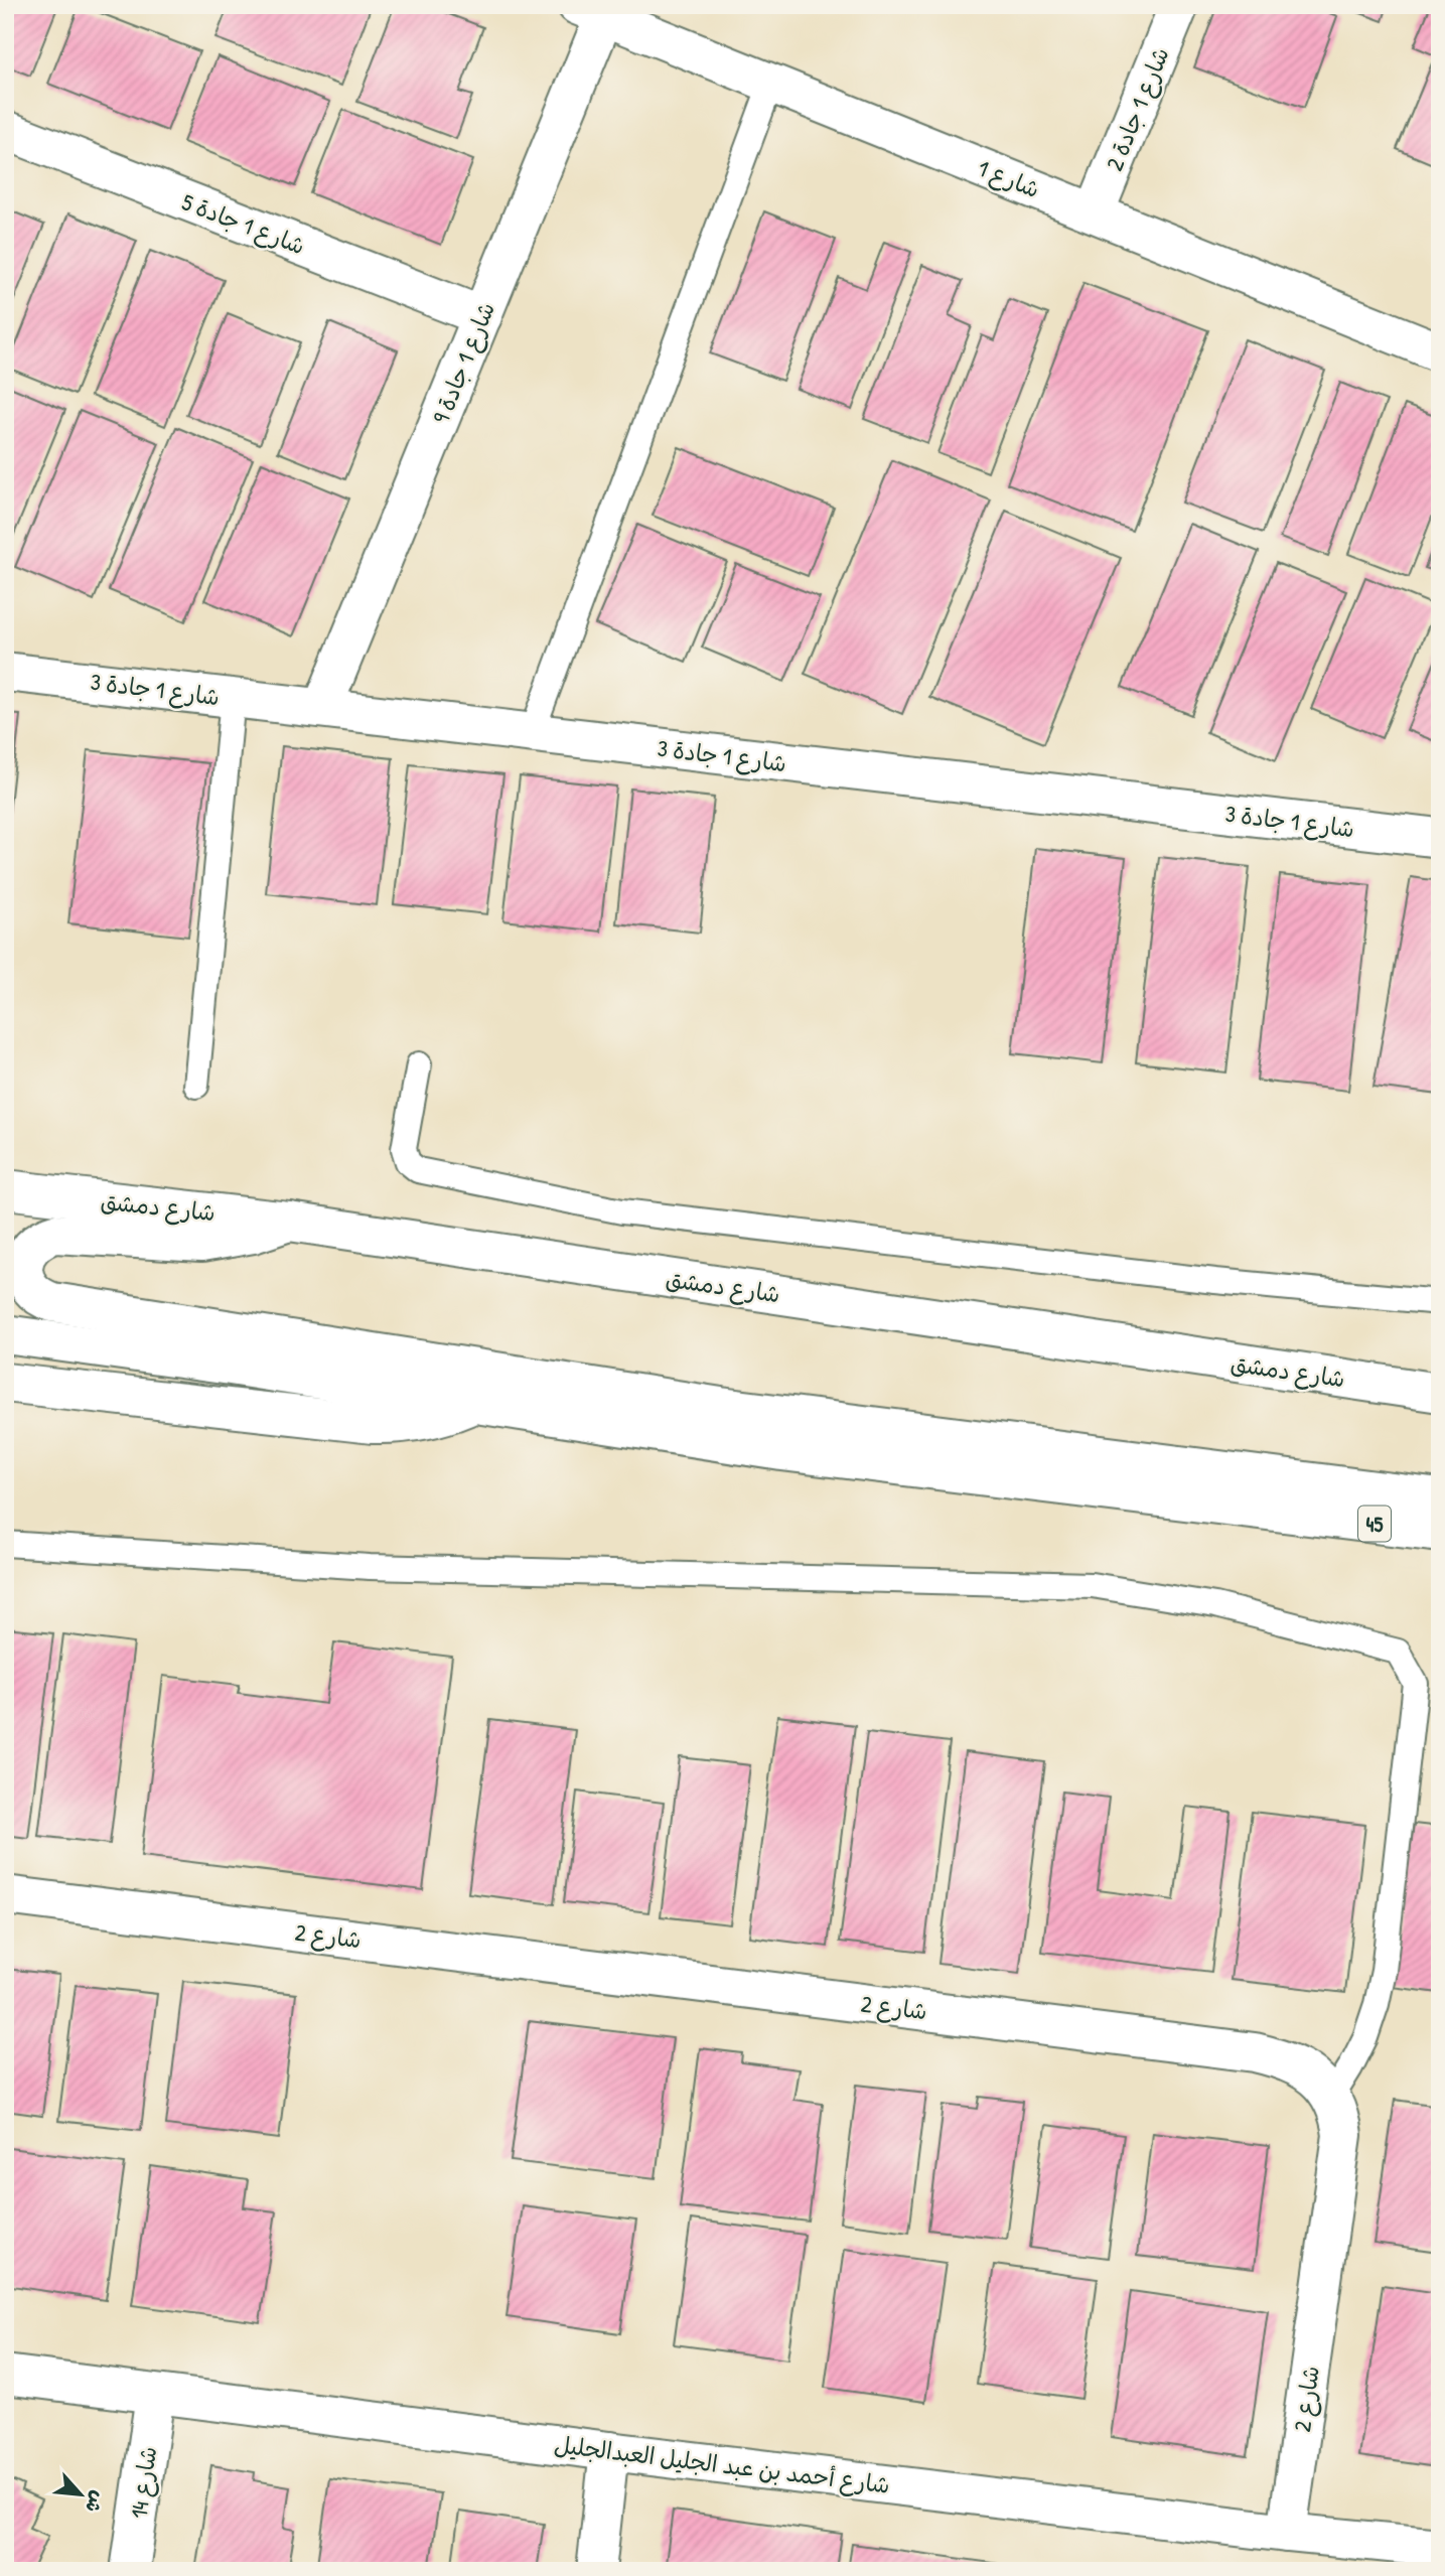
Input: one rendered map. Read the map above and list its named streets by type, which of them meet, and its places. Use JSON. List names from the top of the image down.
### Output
{
  "streets": {
    "street": [
      "شارع 1 جادة 2",
      "شارع 1",
      "شارع 1 جادة 5",
      "شارع 1 جادة 9",
      "شارع 1 جادة 3",
      "شارع دمشق",
      "45",
      "شارع 2",
      "شارع أحمد بن عبد الجليل العبدالجليل",
      "شارع 14"
    ]
  },
  "crossings": [
    ["شارع 1 جادة 2", "شارع 1"],
    ["شارع 1", "شارع 1 جادة 9"],
    ["شارع 1 جادة 5", "شارع 1 جادة 9"],
    ["شارع 1 جادة 9", "شارع 1 جادة 3"],
    ["شارع 2", "شارع أحمد بن عبد الجليل العبدالجليل"],
    ["شارع أحمد بن عبد الجليل العبدالجليل", "شارع 14"]
  ],
  "north": "bottom right"
}
